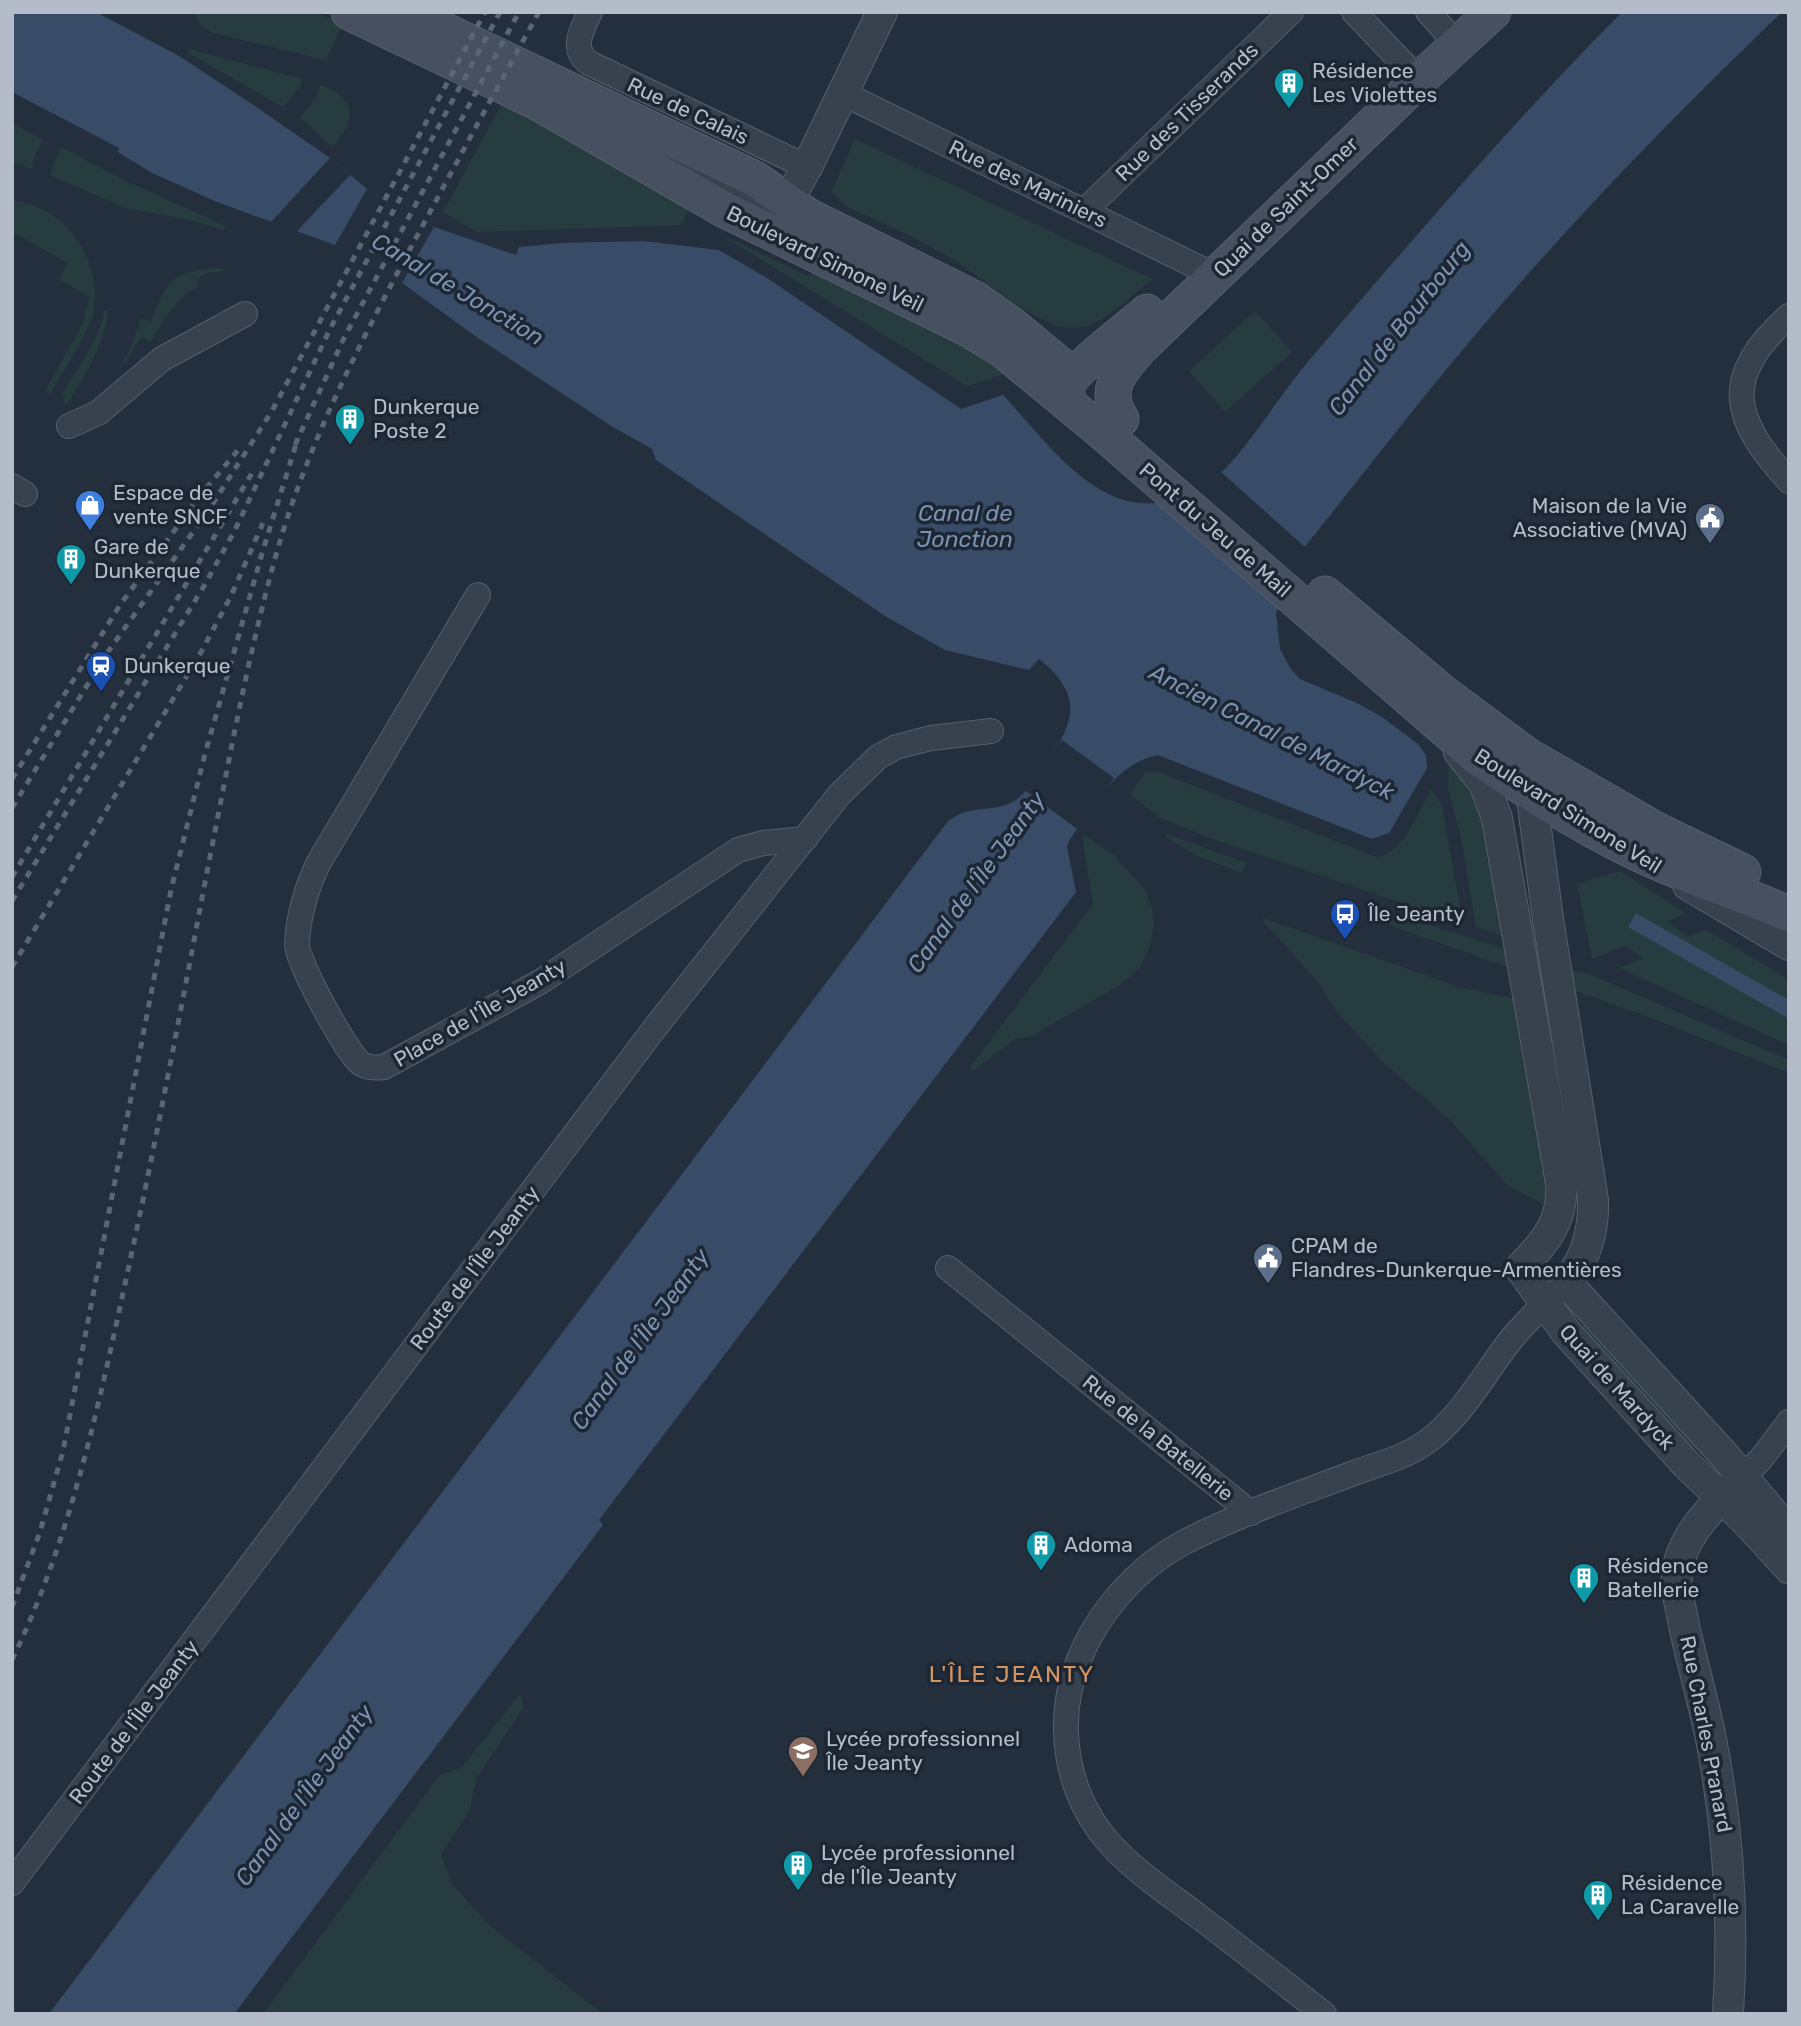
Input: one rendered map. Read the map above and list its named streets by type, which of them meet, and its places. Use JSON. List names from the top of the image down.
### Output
{
  "streets": {
    "main road": ["Quai de Saint-Omer", "Boulevard Simone Veil", "Pont du Jeu de Mail"],
    "street": [
      "Rue de Calais",
      "Rue des Tisserands",
      "Rue des Mariniers",
      "Place de l'Île Jeanty",
      "Route de l'Île Jeanty",
      "Quai de Mardyck",
      "Rue de la Batellerie",
      "Rue Charles Pranard"
    ]
  },
  "crossings": [
    ["Rue des Tisserands", "Rue des Mariniers"],
    ["Rue des Mariniers", "Quai de Saint-Omer"],
    ["Quai de Saint-Omer", "Boulevard Simone Veil"],
    ["Quai de Saint-Omer", "Pont du Jeu de Mail"],
    ["Boulevard Simone Veil", "Pont du Jeu de Mail"],
    ["Boulevard Simone Veil", "Quai de Mardyck"],
    ["Place de l'Île Jeanty", "Route de l'Île Jeanty"],
    ["Quai de Mardyck", "Rue de la Batellerie"],
    ["Quai de Mardyck", "Rue Charles Pranard"]
  ],
  "districts": ["L'ÎLE JEANTY"],
  "water": [
    "Canal de Jonction",
    "Canal de Bourbourg",
    "Ancien Canal de Mardyck",
    "Canal de l'Île Jeanty"
  ],
  "places": {
    "building": [
      "Résidence Les Violettes",
      "Dunkerque Poste 2",
      "Gare de Dunkerque",
      "Adoma",
      "Résidence Batellerie",
      "Lycée professionnel de l'Île Jeanty",
      "Résidence La Caravelle"
    ],
    "shop": ["Espace de vente SNCF"],
    "public building": ["Maison de la Vie Associative (MVA)", "CPAM de Flandres-Dunkerque-Armentières"],
    "station": ["Dunkerque"],
    "bus stop": ["Île Jeanty"],
    "school or university": ["Lycée professionnel Île Jeanty"]
  }
}
